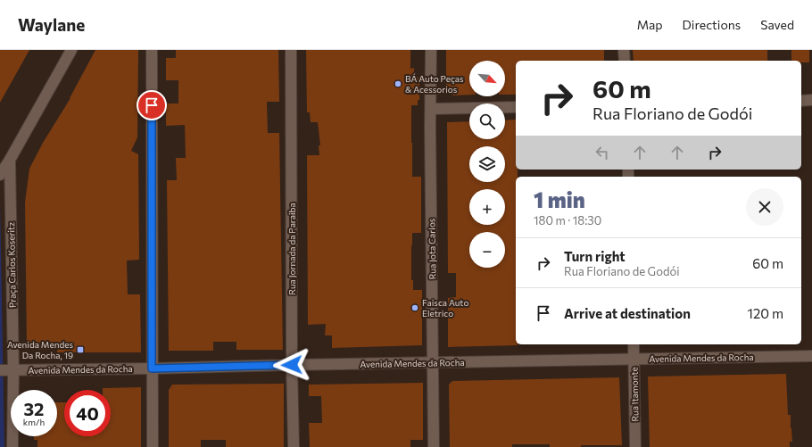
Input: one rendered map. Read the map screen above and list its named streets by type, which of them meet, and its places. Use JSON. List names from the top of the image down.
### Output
{
  "streets": {
    "street": [
      "Rua Jornada da Paraiba",
      "Rua Jota Carlos",
      "Praça Carlos Koseritz",
      "Avenida Mendes da Rocha",
      "Rua Itamonte"
    ]
  },
  "crossings": [
    ["Rua Jornada da Paraiba", "Avenida Mendes da Rocha"],
    ["Rua Jota Carlos", "Avenida Mendes da Rocha"],
    ["Praça Carlos Koseritz", "Avenida Mendes da Rocha"],
    ["Avenida Mendes da Rocha", "Rua Itamonte"]
  ],
  "places": {
    "other": ["BÁ Auto Peças & Acessorios", "Faisca Auto Eletrico"],
    "transit": ["Avenida Mendes Da Rocha, 19"]
  },
  "north": "bottom right",
  "page": {
    "header": "Waylane",
    "nav": ["Map", "Directions", "Saved"],
    "map_buttons": ["+", "−"],
    "turn": ["60 m", "Rua Floriano de Godói"],
    "heading": ["1 min", "180 m · 18:30"],
    "list": [
      {
        "name": "Turn right",
        "note": "Rua Floriano de Godói",
        "value": "60 m"
      },
      {
        "name": "Arrive at destination",
        "value": "120 m"
      }
    ],
    "speed": "32 km/h",
    "limit": "40"
  }
}
